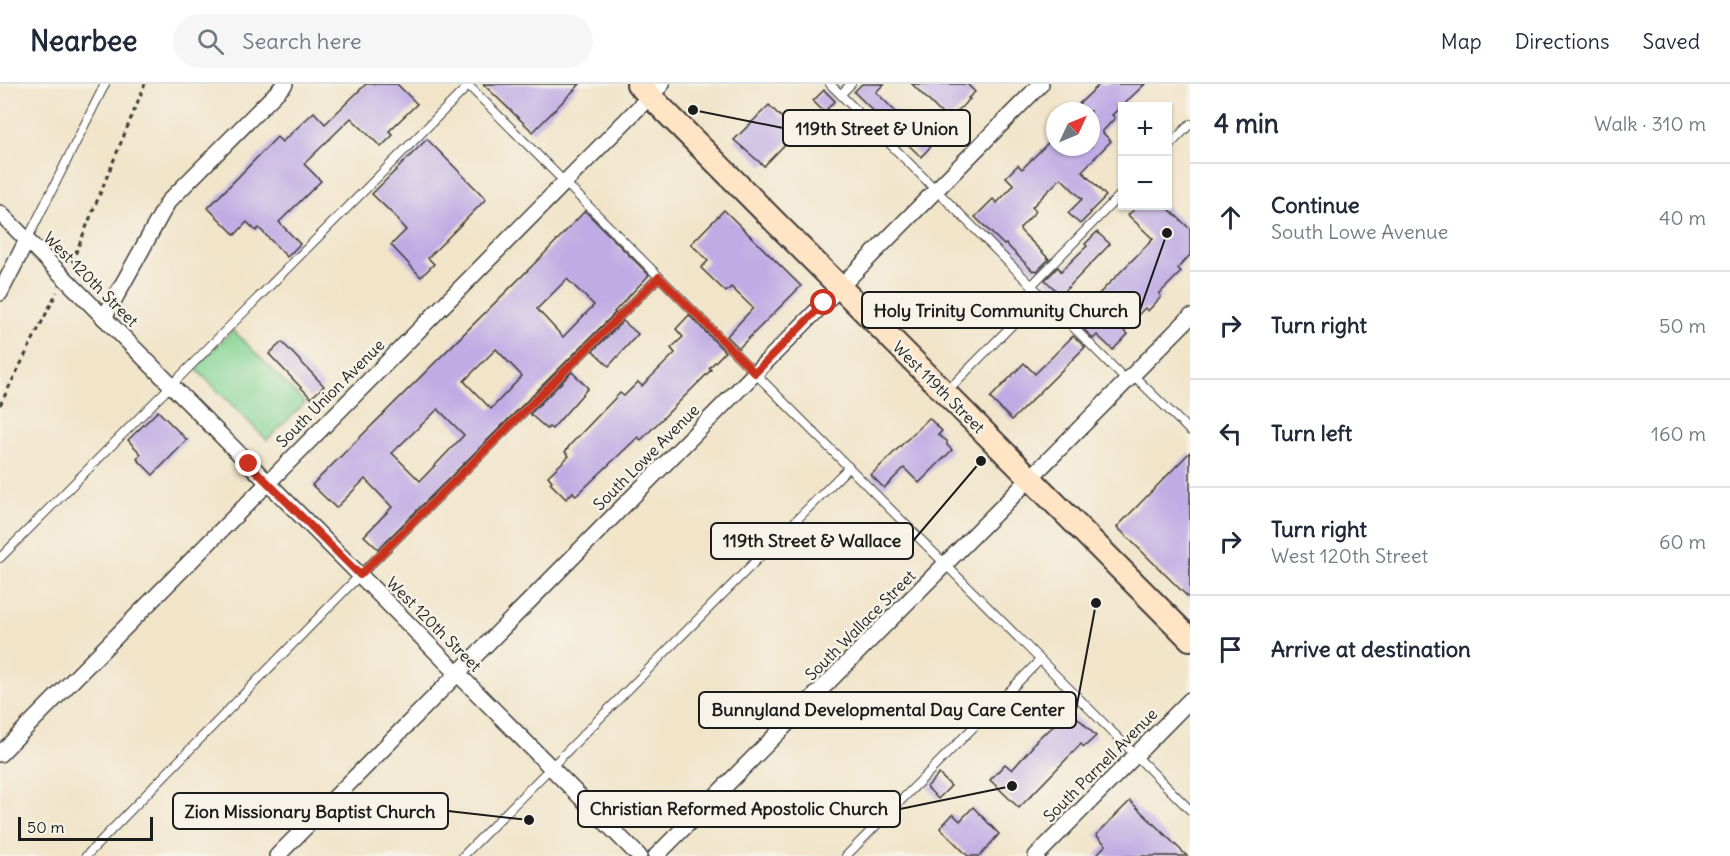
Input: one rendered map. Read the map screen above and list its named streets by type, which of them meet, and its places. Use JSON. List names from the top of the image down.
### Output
{
  "streets": {
    "street": [
      "West 120th Street",
      "West 119th Street",
      "South Union Avenue",
      "South Lowe Avenue",
      "South Wallace Street",
      "South Parnell Avenue"
    ]
  },
  "crossings": [
    ["West 120th Street", "South Union Avenue"],
    ["West 120th Street", "South Lowe Avenue"],
    ["West 119th Street", "South Union Avenue"],
    ["West 119th Street", "South Lowe Avenue"],
    ["West 119th Street", "South Wallace Street"]
  ],
  "places": [
    "119th Street & Union",
    "Holy Trinity Community Church",
    "119th Street & Wallace",
    "Bunnyland Developmental Day Care Center",
    "Christian Reformed Apostolic Church",
    "Zion Missionary Baptist Church"
  ],
  "scale_bar": "50 m",
  "north": "top right",
  "page": {
    "header": "Nearbee",
    "search": "Search here",
    "nav": ["Map", "Directions", "Saved"],
    "heading": ["4 min", "Walk · 310 m"],
    "map_buttons": ["+", "−"],
    "list": [
      ["Continue", "South Lowe Avenue", "40 m"],
      ["Turn right", "50 m"],
      ["Turn left", "160 m"],
      ["Turn right", "West 120th Street", "60 m"],
      "Arrive at destination"
    ],
    "scale": "50 m"
  }
}
